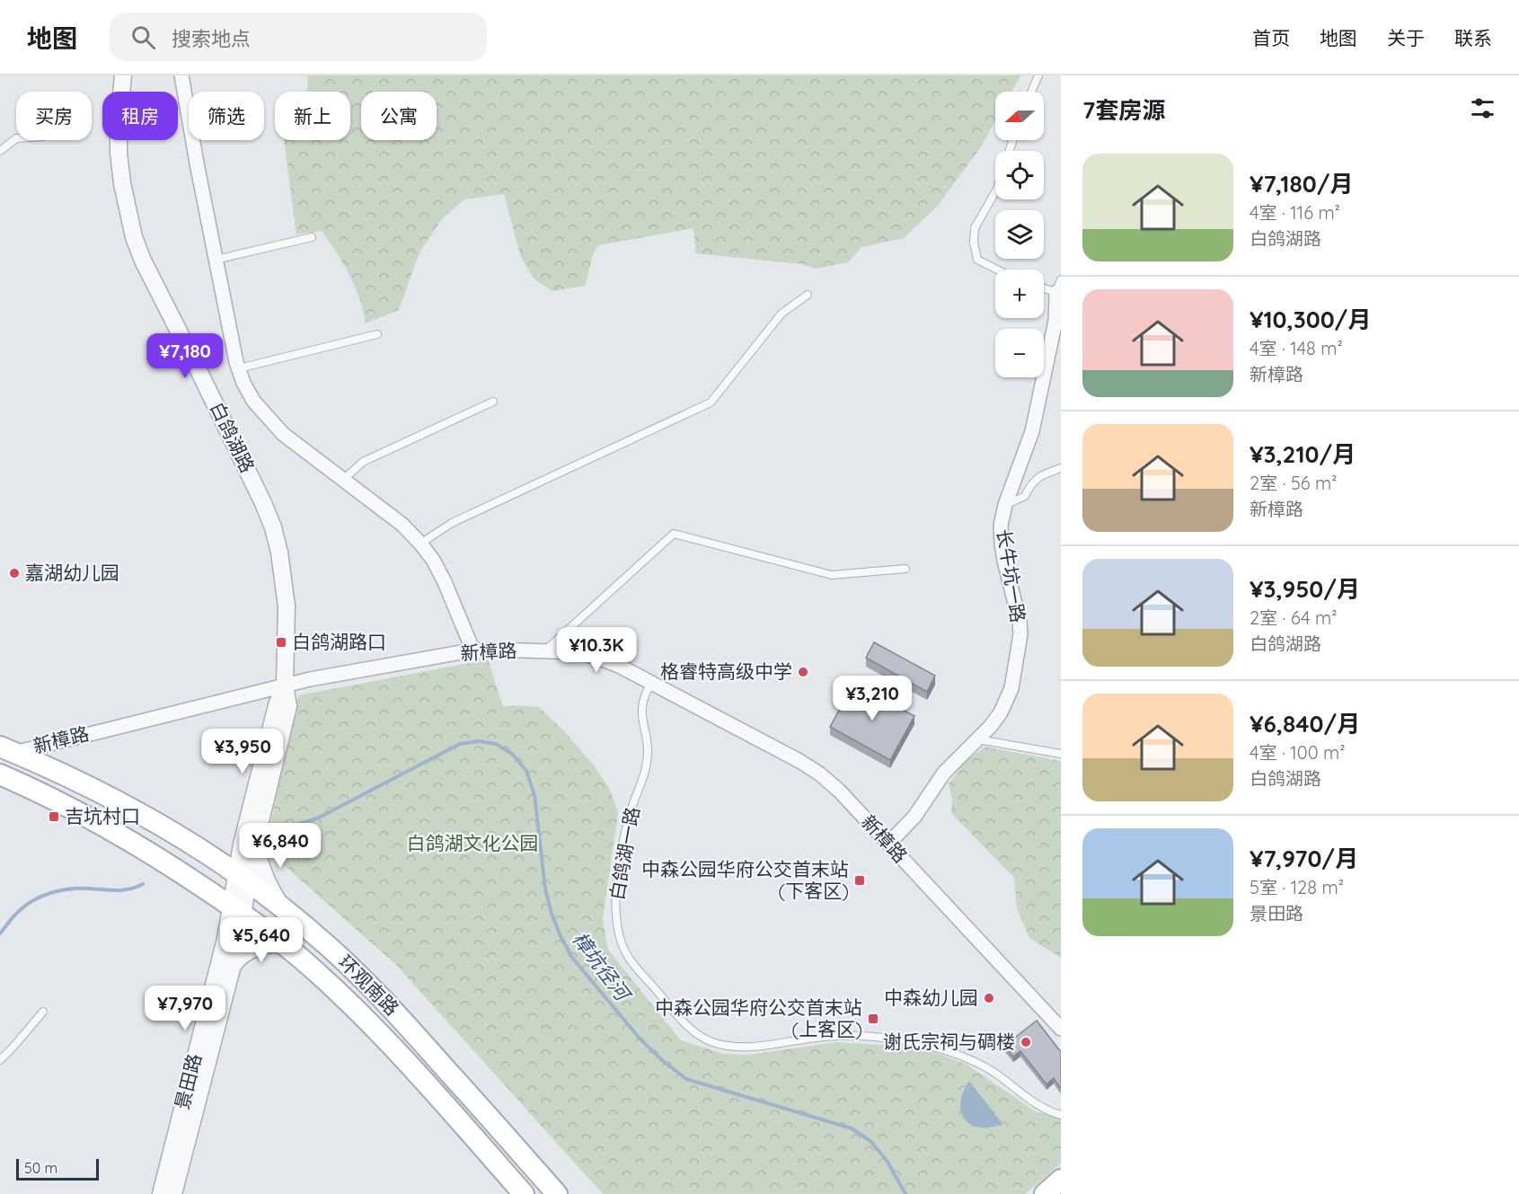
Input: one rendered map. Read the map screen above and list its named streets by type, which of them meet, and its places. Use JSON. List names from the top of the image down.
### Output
{
  "streets": {
    "main road": ["环观南路"],
    "street": [
      "白鸽湖路",
      "长牛坑一路",
      "新樟路",
      "景田路"
    ],
    "lane": ["白鸽湖一路"]
  },
  "crossings": [
    ["白鸽湖路", "新樟路"],
    ["白鸽湖路", "环观南路"],
    ["白鸽湖路", "景田路"],
    ["长牛坑一路", "新樟路"],
    ["新樟路", "白鸽湖一路"],
    ["新樟路", "环观南路"],
    ["环观南路", "景田路"]
  ],
  "water": ["樟坑径河"],
  "parks": ["白鸽湖文化公园"],
  "places": {
    "other": [
      "嘉湖幼儿园",
      "格睿特高级中学",
      "中森幼儿园",
      "谢氏宗祠与碉楼"
    ],
    "transit": [
      "白鸽湖路口",
      "吉坑村口",
      "中森公园华府公交首末站 (下客区)",
      "中森公园华府公交首末站 (上客区)"
    ]
  },
  "scale_bar": "50 m",
  "north": "left",
  "page": {
    "header": "地图",
    "search": "搜索地点",
    "nav": [
      "首页",
      "地图",
      "关于",
      "联系"
    ],
    "heading": "7套房源",
    "map_buttons": ["+", "−"],
    "chip": [
      "买房",
      "租房",
      "筛选",
      "新上",
      "公寓"
    ],
    "list": [
      {
        "name": "¥7,180/月",
        "note": "4室 · 116 m² · 白鸽湖路"
      },
      {
        "name": "¥10,300/月",
        "note": "4室 · 148 m² · 新樟路"
      },
      {
        "name": "¥3,210/月",
        "note": "2室 · 56 m² · 新樟路"
      },
      {
        "name": "¥3,950/月",
        "note": "2室 · 64 m² · 白鸽湖路"
      },
      {
        "name": "¥6,840/月",
        "note": "4室 · 100 m² · 白鸽湖路"
      },
      {
        "name": "¥7,970/月",
        "note": "5室 · 128 m² · 景田路"
      }
    ],
    "price": [
      "¥7,180",
      "¥10.3K",
      "¥3,210",
      "¥3,950",
      "¥6,840",
      "¥5,640",
      "¥7,970"
    ],
    "scale": "50 m"
  }
}
